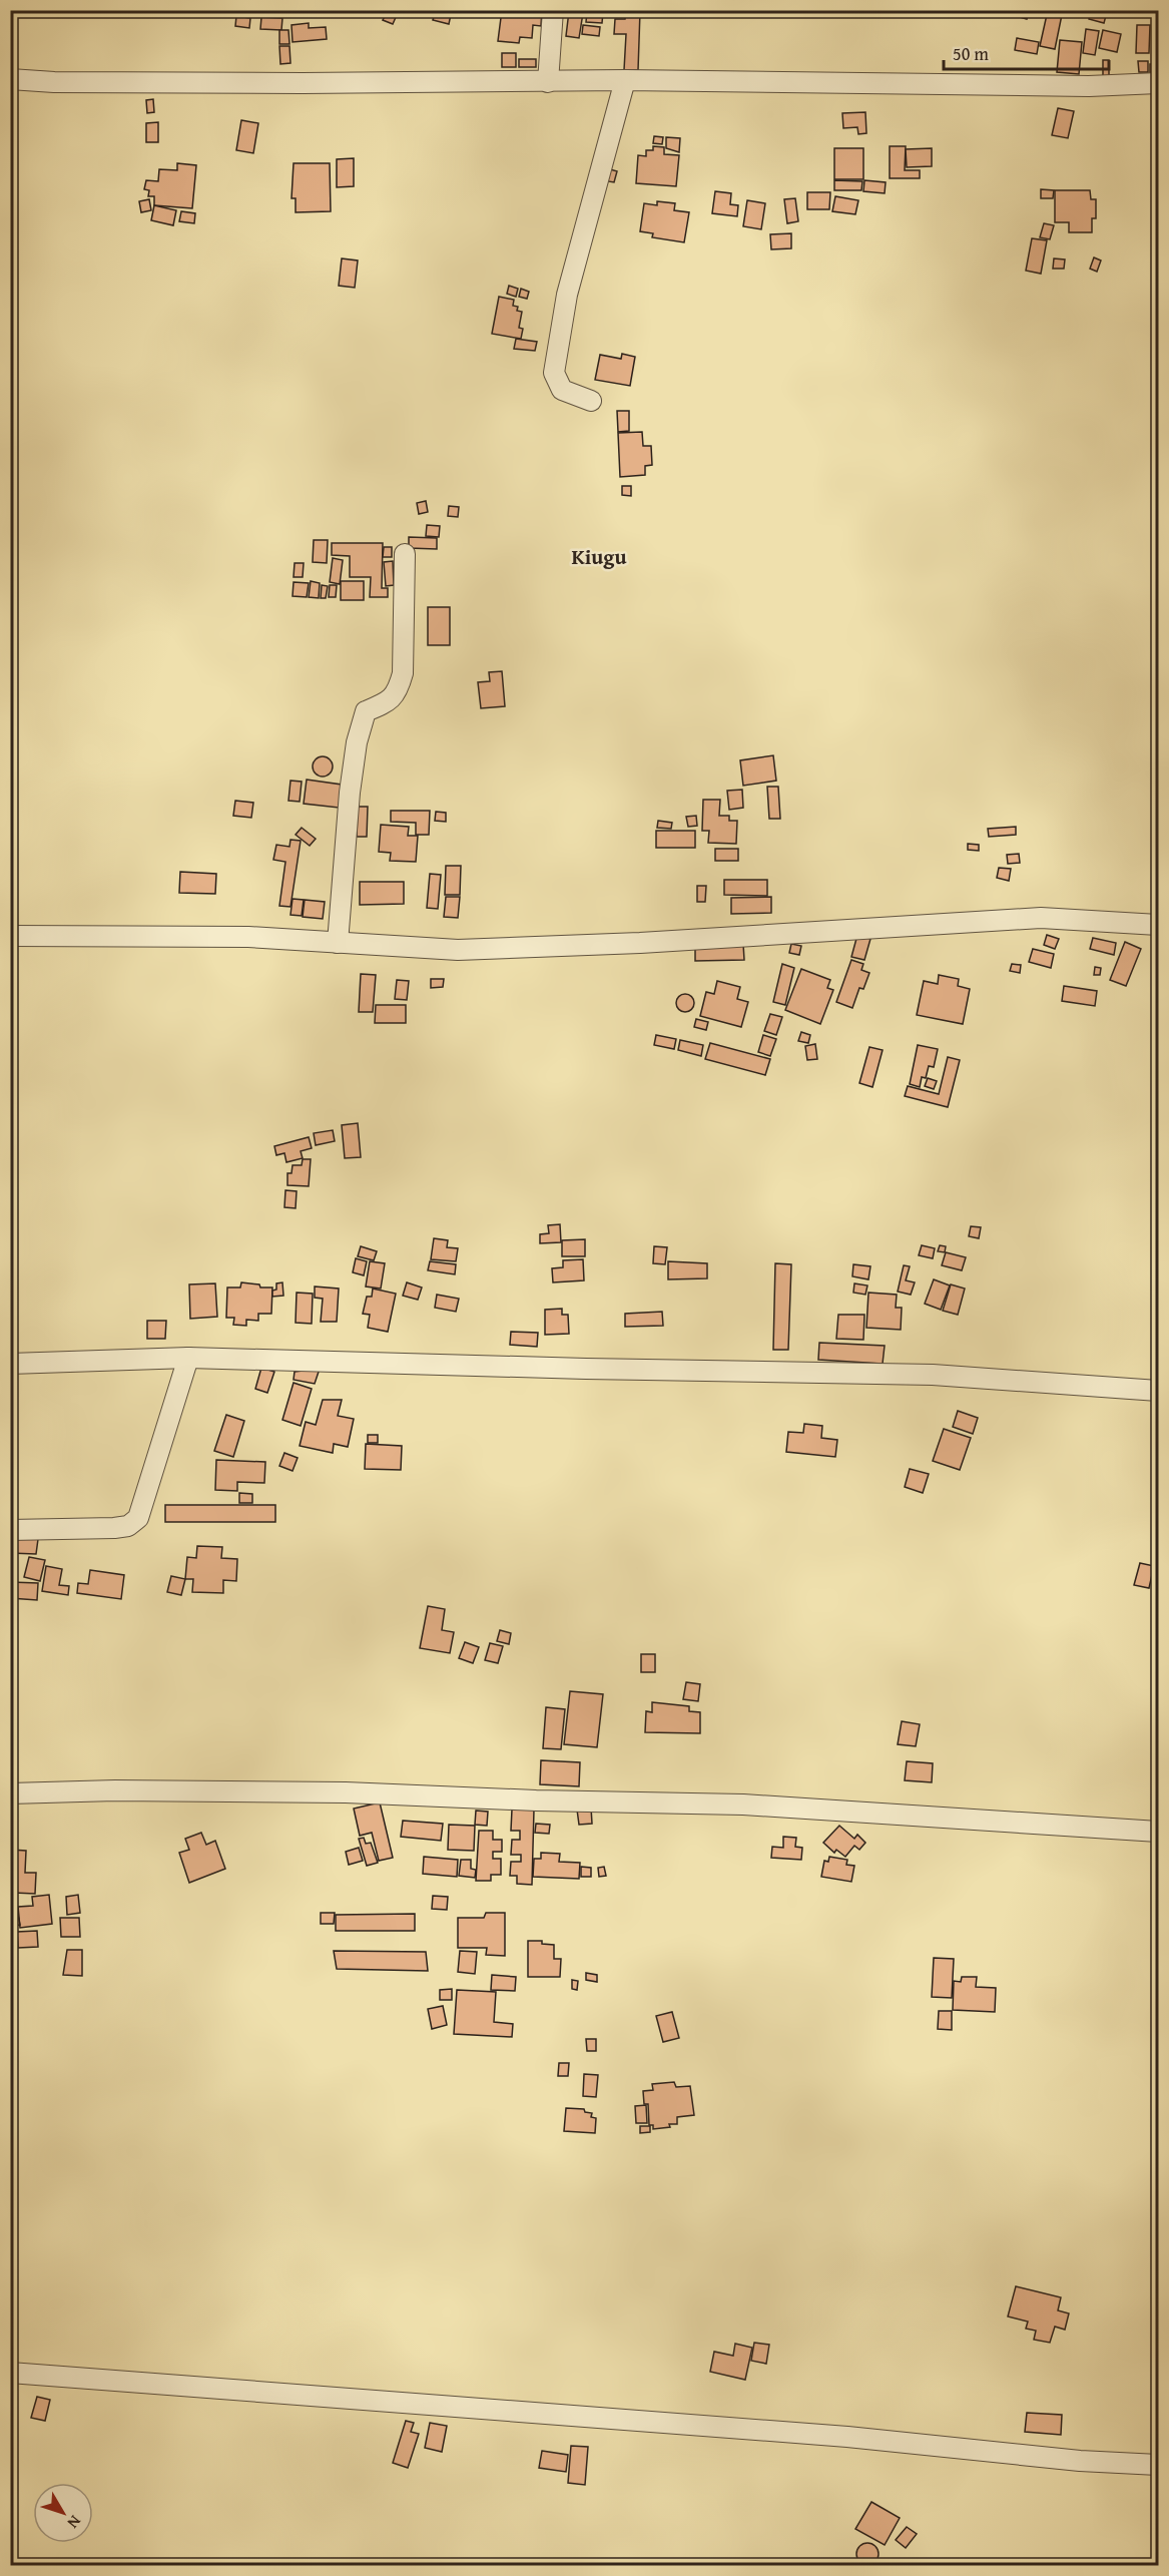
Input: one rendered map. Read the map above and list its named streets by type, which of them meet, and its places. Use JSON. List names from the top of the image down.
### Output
{
  "districts": ["Kiugu"],
  "scale_bar": "50 m",
  "north": "bottom right"
}
